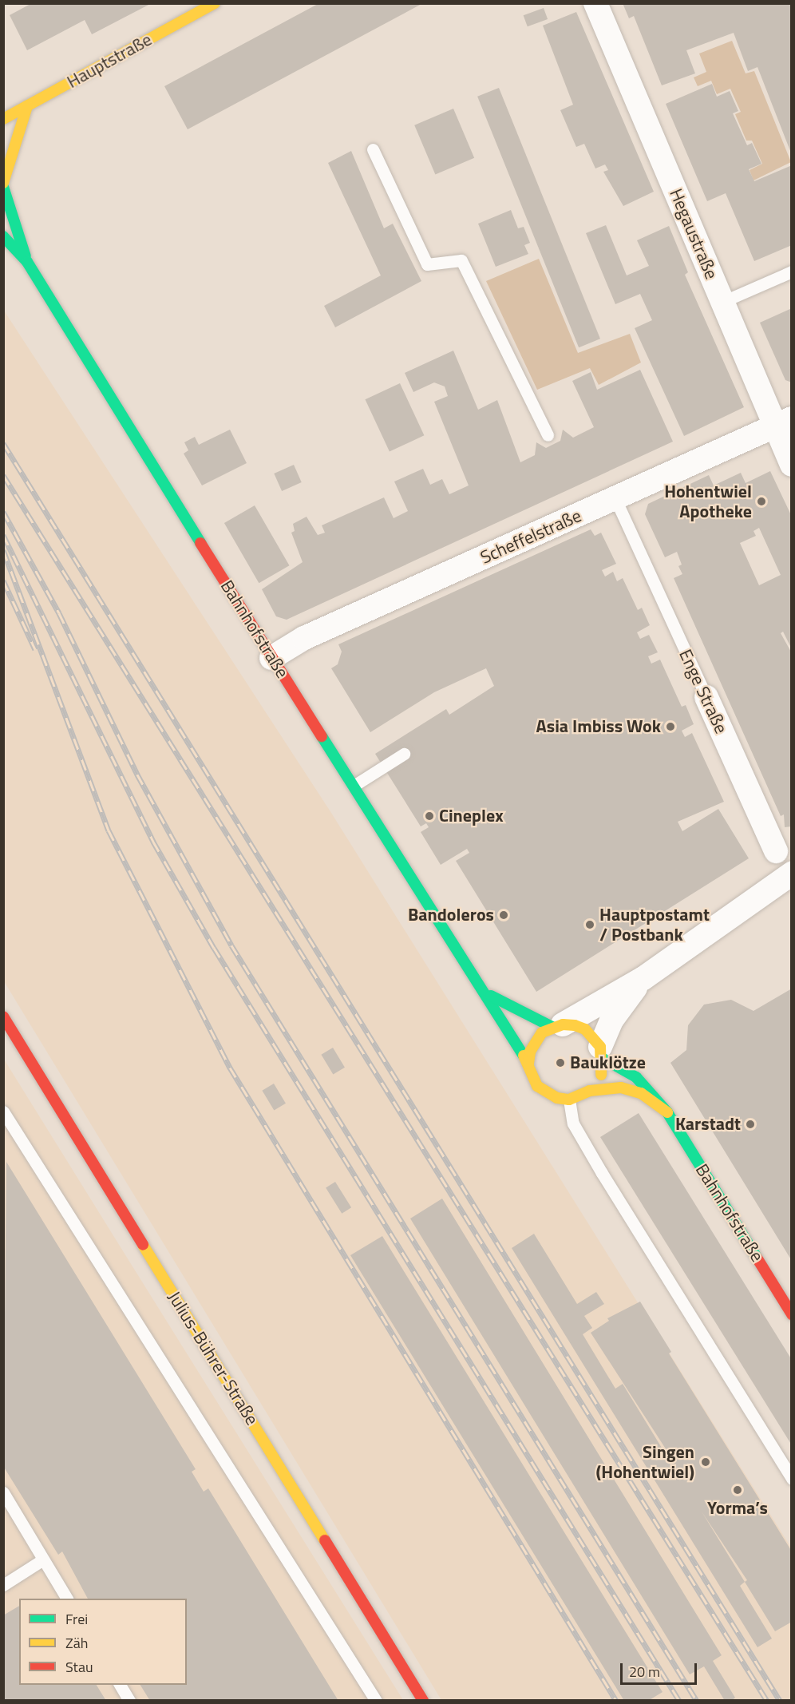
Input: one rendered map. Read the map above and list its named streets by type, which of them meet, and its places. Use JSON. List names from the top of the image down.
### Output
{
  "streets": {
    "street": [
      "Hauptstraße",
      "Hegaustraße",
      "Scheffelstraße",
      "Bahnhofstraße",
      "Enge Straße",
      "Julius-Bührer-Straße"
    ]
  },
  "crossings": [
    ["Hegaustraße", "Scheffelstraße"],
    ["Scheffelstraße", "Bahnhofstraße"],
    ["Scheffelstraße", "Enge Straße"]
  ],
  "places": [
    "Hohentwiel Apotheke",
    "Asia Imbiss Wok",
    "Cineplex",
    "Bandoleros",
    "Hauptpostamt / Postbank",
    "Bauklötze",
    "Karstadt",
    "Singen (Hohentwiel)",
    "Yorma’s"
  ],
  "legend": ["Frei", "Zäh", "Stau"],
  "scale_bar": "20 m"
}
